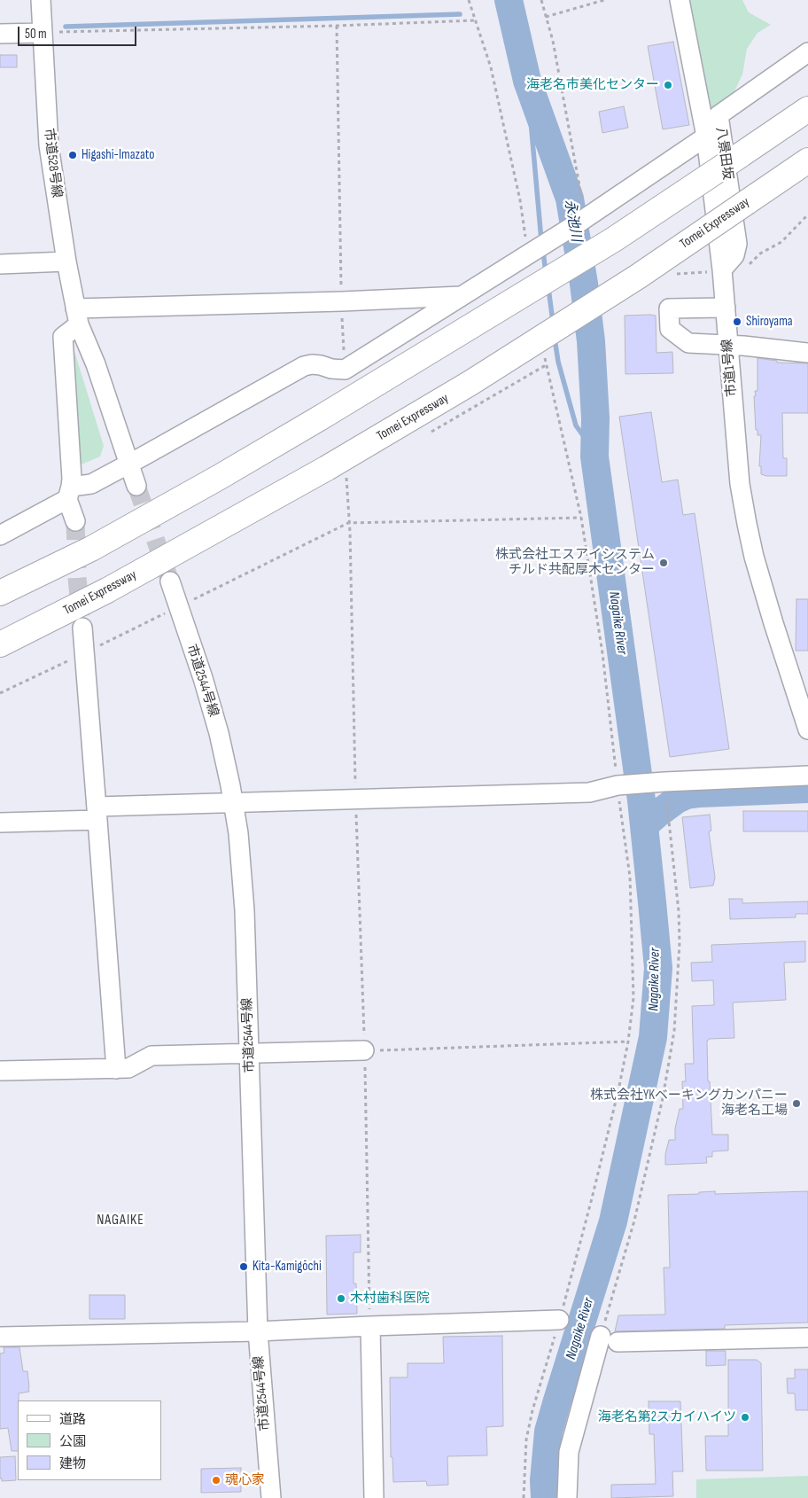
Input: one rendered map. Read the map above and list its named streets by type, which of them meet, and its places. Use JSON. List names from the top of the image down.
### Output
{
  "streets": {
    "highway": ["Tomei Expressway"],
    "street": [
      "八景田坂",
      "市道528号線",
      "市道1号線",
      "市道2544号線"
    ]
  },
  "crossings": [
    ["八景田坂", "市道1号線"]
  ],
  "districts": ["NAGAIKE"],
  "water": ["永池川", "Nagaike River"],
  "places": [
    "海老名市美化センター",
    "Higashi-Imazato",
    "Shiroyama",
    "株式会社エスアイシステム チルド共配厚木センター",
    "株式会社YKベーキングカンパニー 海老名工場",
    "Kita-Kamigōchi",
    "木村歯科医院",
    "海老名第2スカイハイツ",
    "魂心家"
  ],
  "legend": ["道路", "公園", "建物"],
  "scale_bar": "50 m"
}
